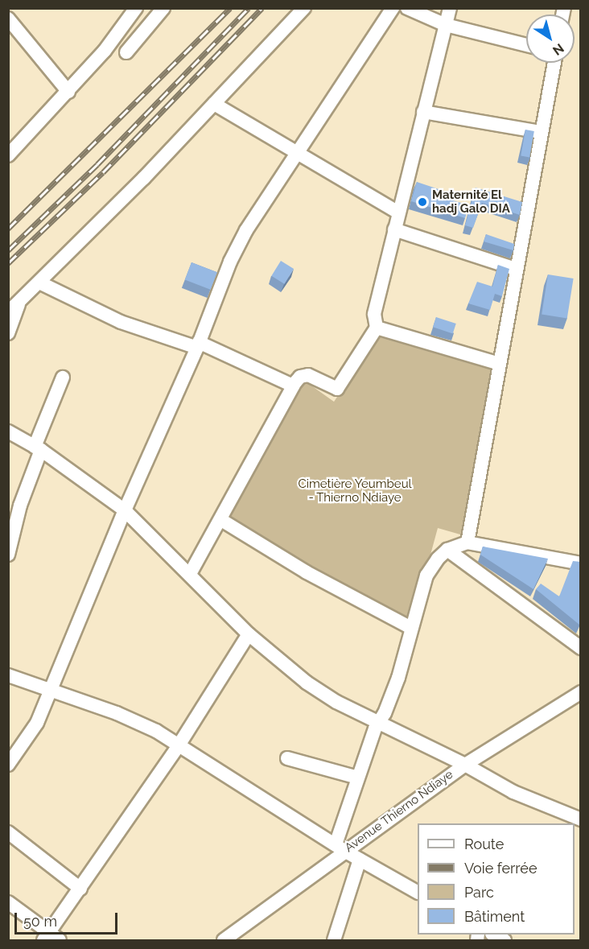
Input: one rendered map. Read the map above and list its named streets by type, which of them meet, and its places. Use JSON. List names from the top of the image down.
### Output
{
  "streets": {
    "street": ["Avenue Thierno Ndiaye"]
  },
  "parks": ["Cimetière Yeumbeul - Thierno Ndiaye"],
  "places": ["Maternité El hadj Galo DIA"],
  "legend": [
    "Route",
    "Voie ferrée",
    "Parc",
    "Bâtiment"
  ],
  "scale_bar": "50 m",
  "north": "bottom right"
}
